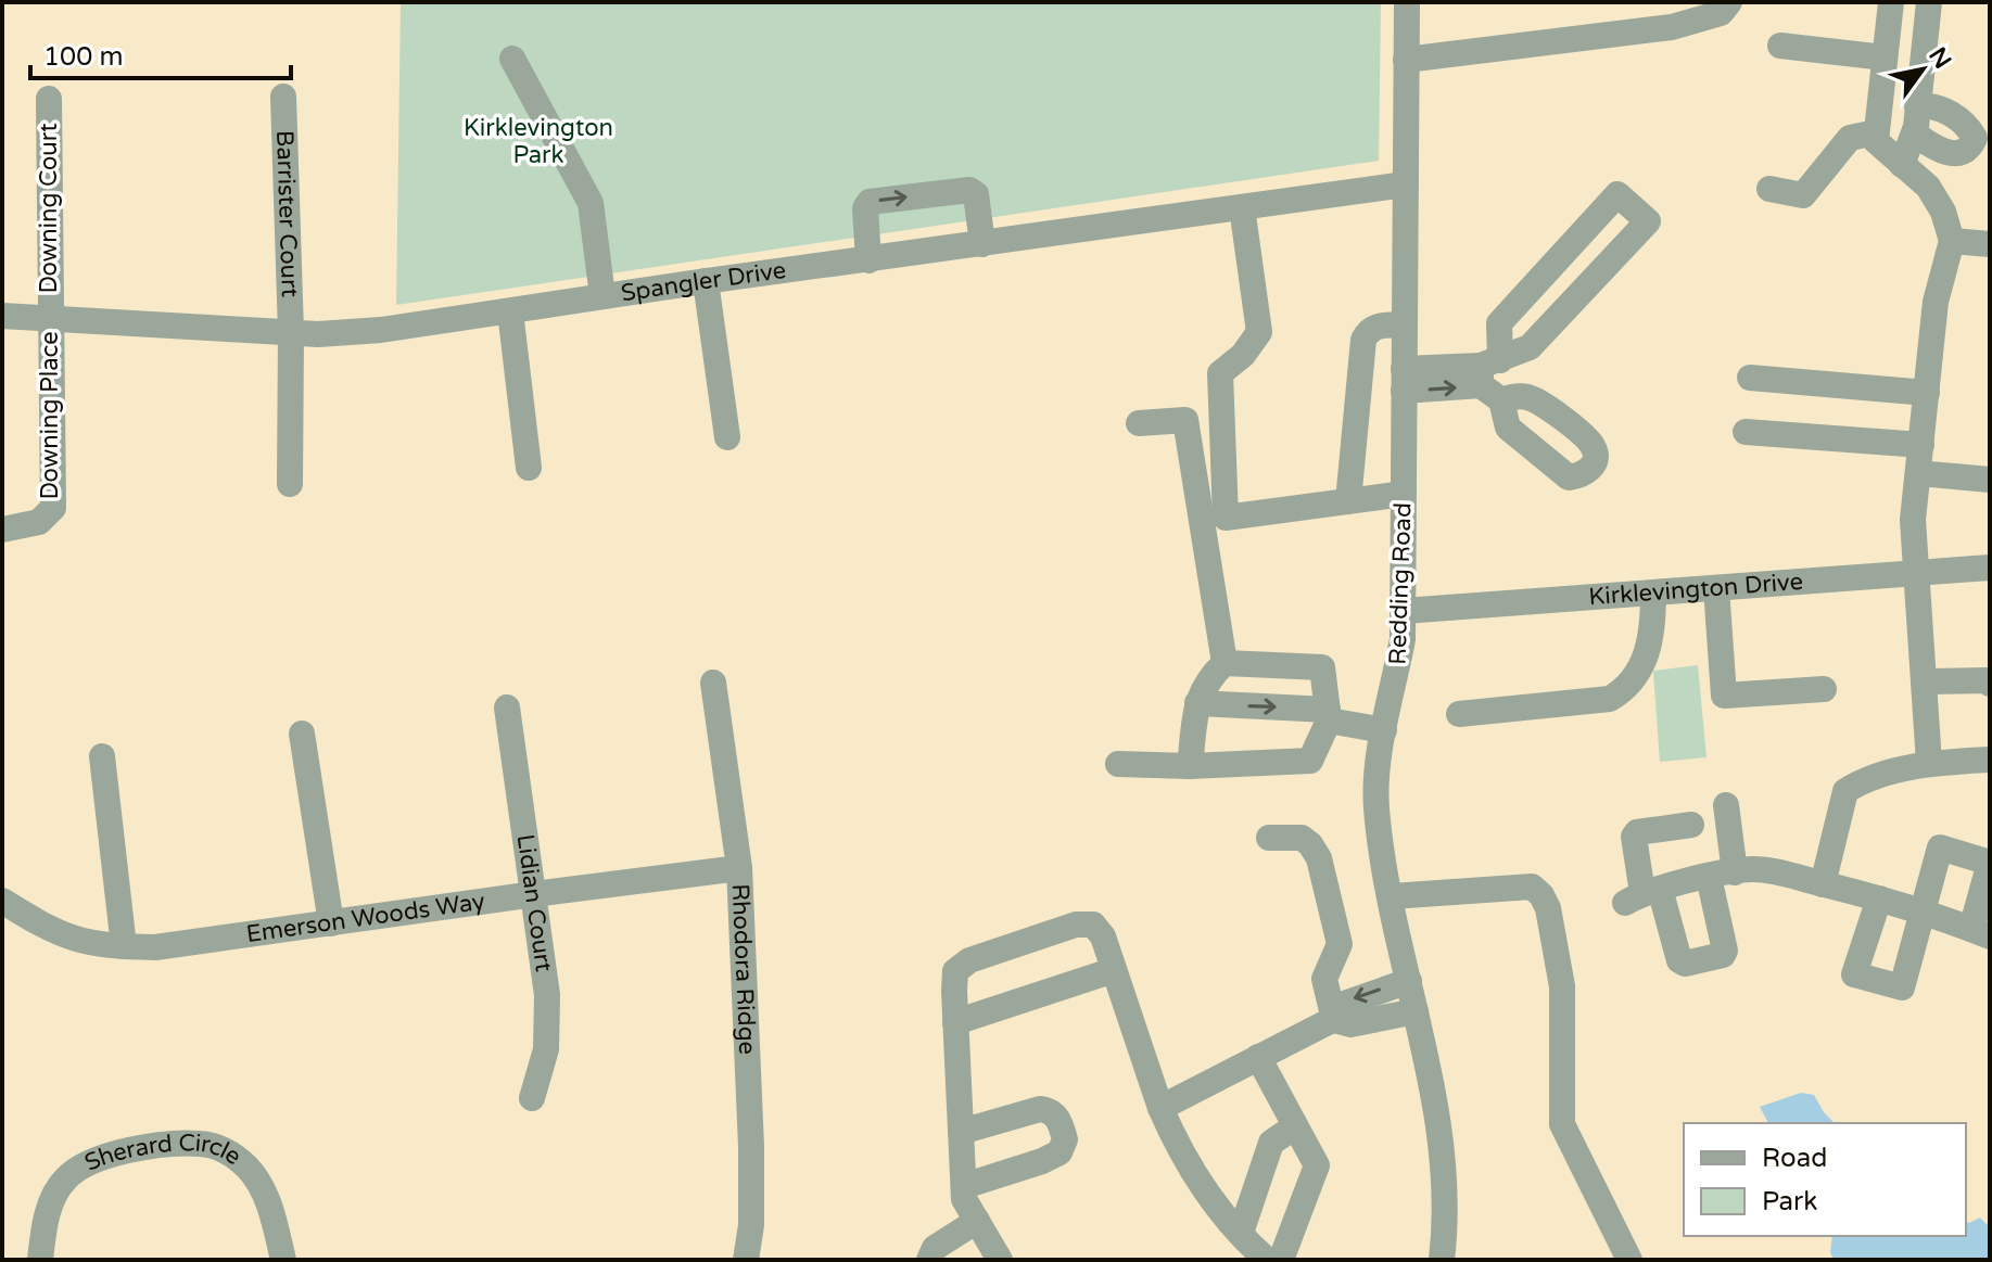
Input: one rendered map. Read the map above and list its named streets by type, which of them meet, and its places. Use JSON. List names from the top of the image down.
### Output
{
  "streets": {
    "street": [
      "Downing Court",
      "Barrister Court",
      "Spangler Drive",
      "Downing Place",
      "Redding Road",
      "Kirklevington Drive",
      "Lidian Court",
      "Emerson Woods Way",
      "Rhodora Ridge",
      "Sherard Circle"
    ]
  },
  "crossings": [
    ["Downing Court", "Spangler Drive"],
    ["Downing Court", "Downing Place"],
    ["Barrister Court", "Spangler Drive"],
    ["Spangler Drive", "Downing Place"],
    ["Spangler Drive", "Redding Road"],
    ["Redding Road", "Kirklevington Drive"],
    ["Lidian Court", "Emerson Woods Way"],
    ["Emerson Woods Way", "Rhodora Ridge"]
  ],
  "parks": ["Kirklevington Park"],
  "legend": ["Road", "Park"],
  "scale_bar": "100 m",
  "north": "top right"
}
